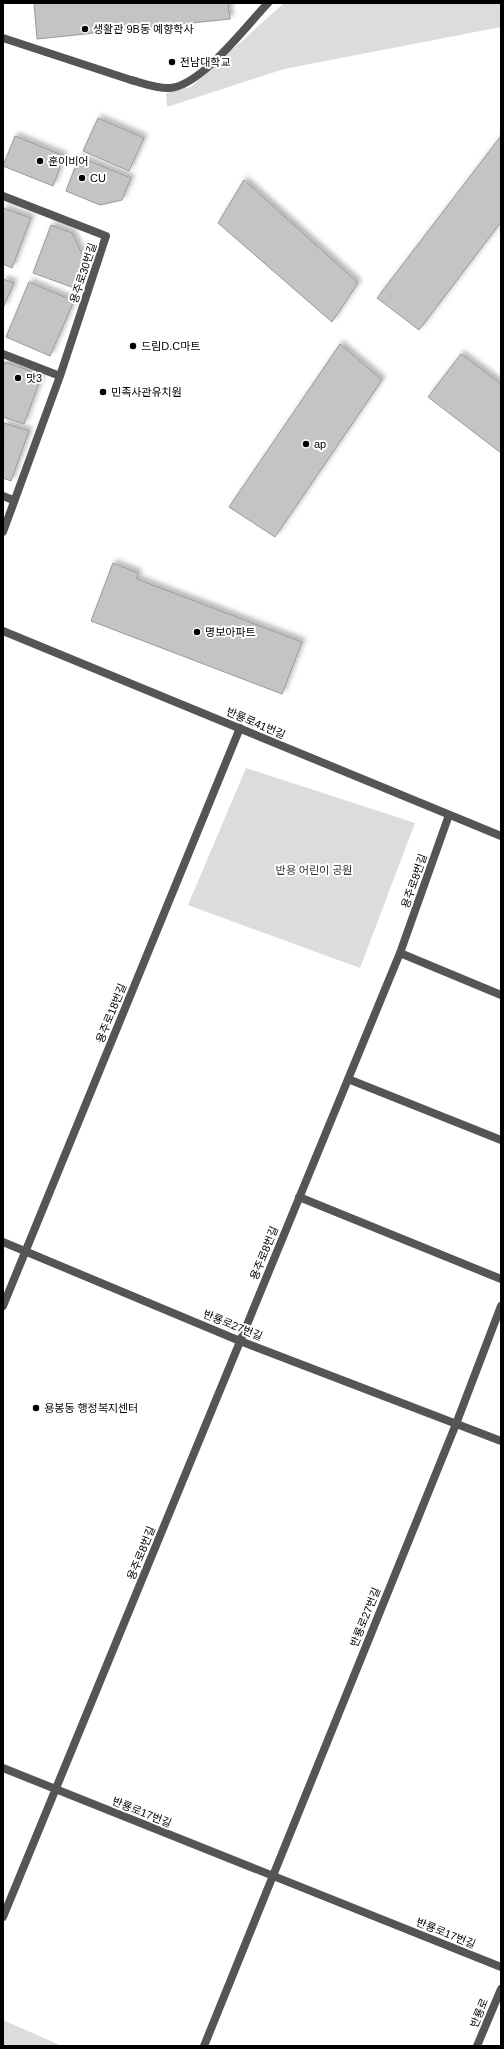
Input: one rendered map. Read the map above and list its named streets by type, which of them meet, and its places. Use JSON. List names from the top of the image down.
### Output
{
  "streets": {
    "street": [
      "용주로30번길",
      "반룡로41번길",
      "용주로8번길",
      "용주로18번길",
      "반룡로27번길",
      "반룡로17번길",
      "반룡로"
    ]
  },
  "crossings": [
    ["반룡로41번길", "용주로8번길"],
    ["반룡로41번길", "용주로18번길"],
    ["용주로8번길", "반룡로27번길"],
    ["용주로8번길", "반룡로17번길"],
    ["용주로18번길", "반룡로27번길"],
    ["반룡로27번길", "반룡로17번길"]
  ],
  "parks": ["반용 어린이 공원"],
  "places": [
    "생활관 9B동 예향학사",
    "전남대학교",
    "훈이비어",
    "CU",
    "드림D.C마트",
    "맛3",
    "민족사관유치원",
    "ap",
    "명보아파트",
    "용봉동 행정복지센터"
  ]
}
